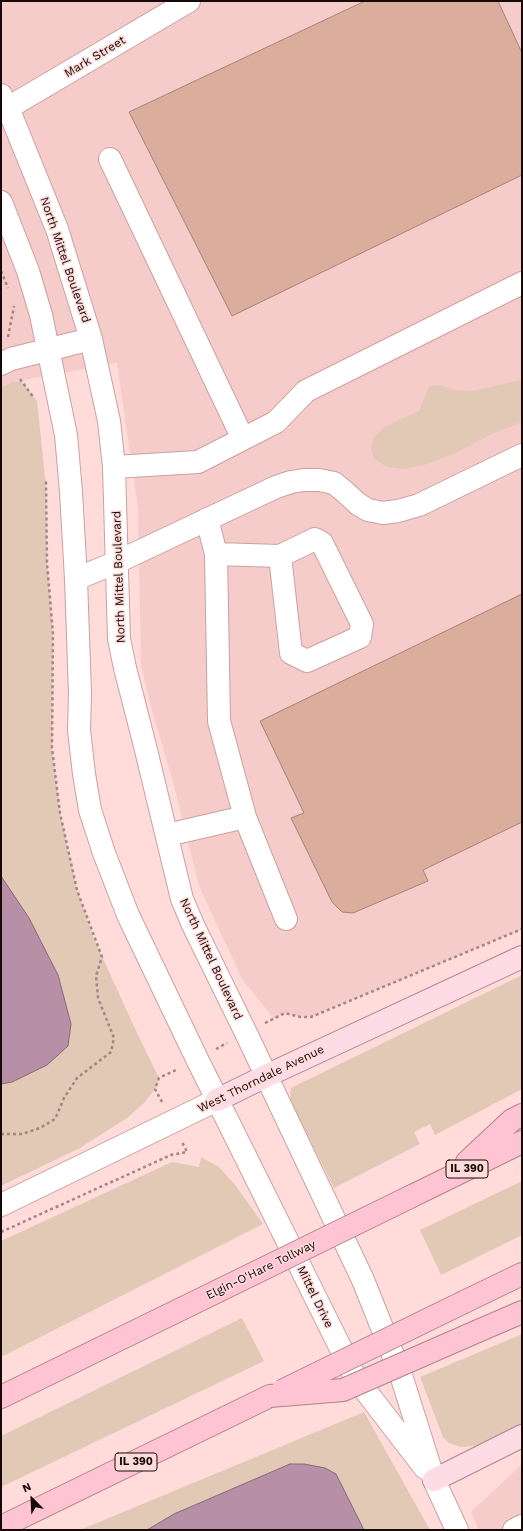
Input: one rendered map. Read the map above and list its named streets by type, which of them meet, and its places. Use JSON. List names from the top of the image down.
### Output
{
  "streets": {
    "highway": ["IL 390", "Elgin-O'Hare Tollway"],
    "main road": ["West Thorndale Avenue"],
    "street": ["Mark Street", "North Mittel Boulevard", "Mittel Drive"]
  },
  "crossings": [
    ["Mark Street", "North Mittel Boulevard"],
    ["North Mittel Boulevard", "West Thorndale Avenue"],
    ["North Mittel Boulevard", "Mittel Drive"],
    ["West Thorndale Avenue", "Mittel Drive"]
  ],
  "north": "top left"
}
